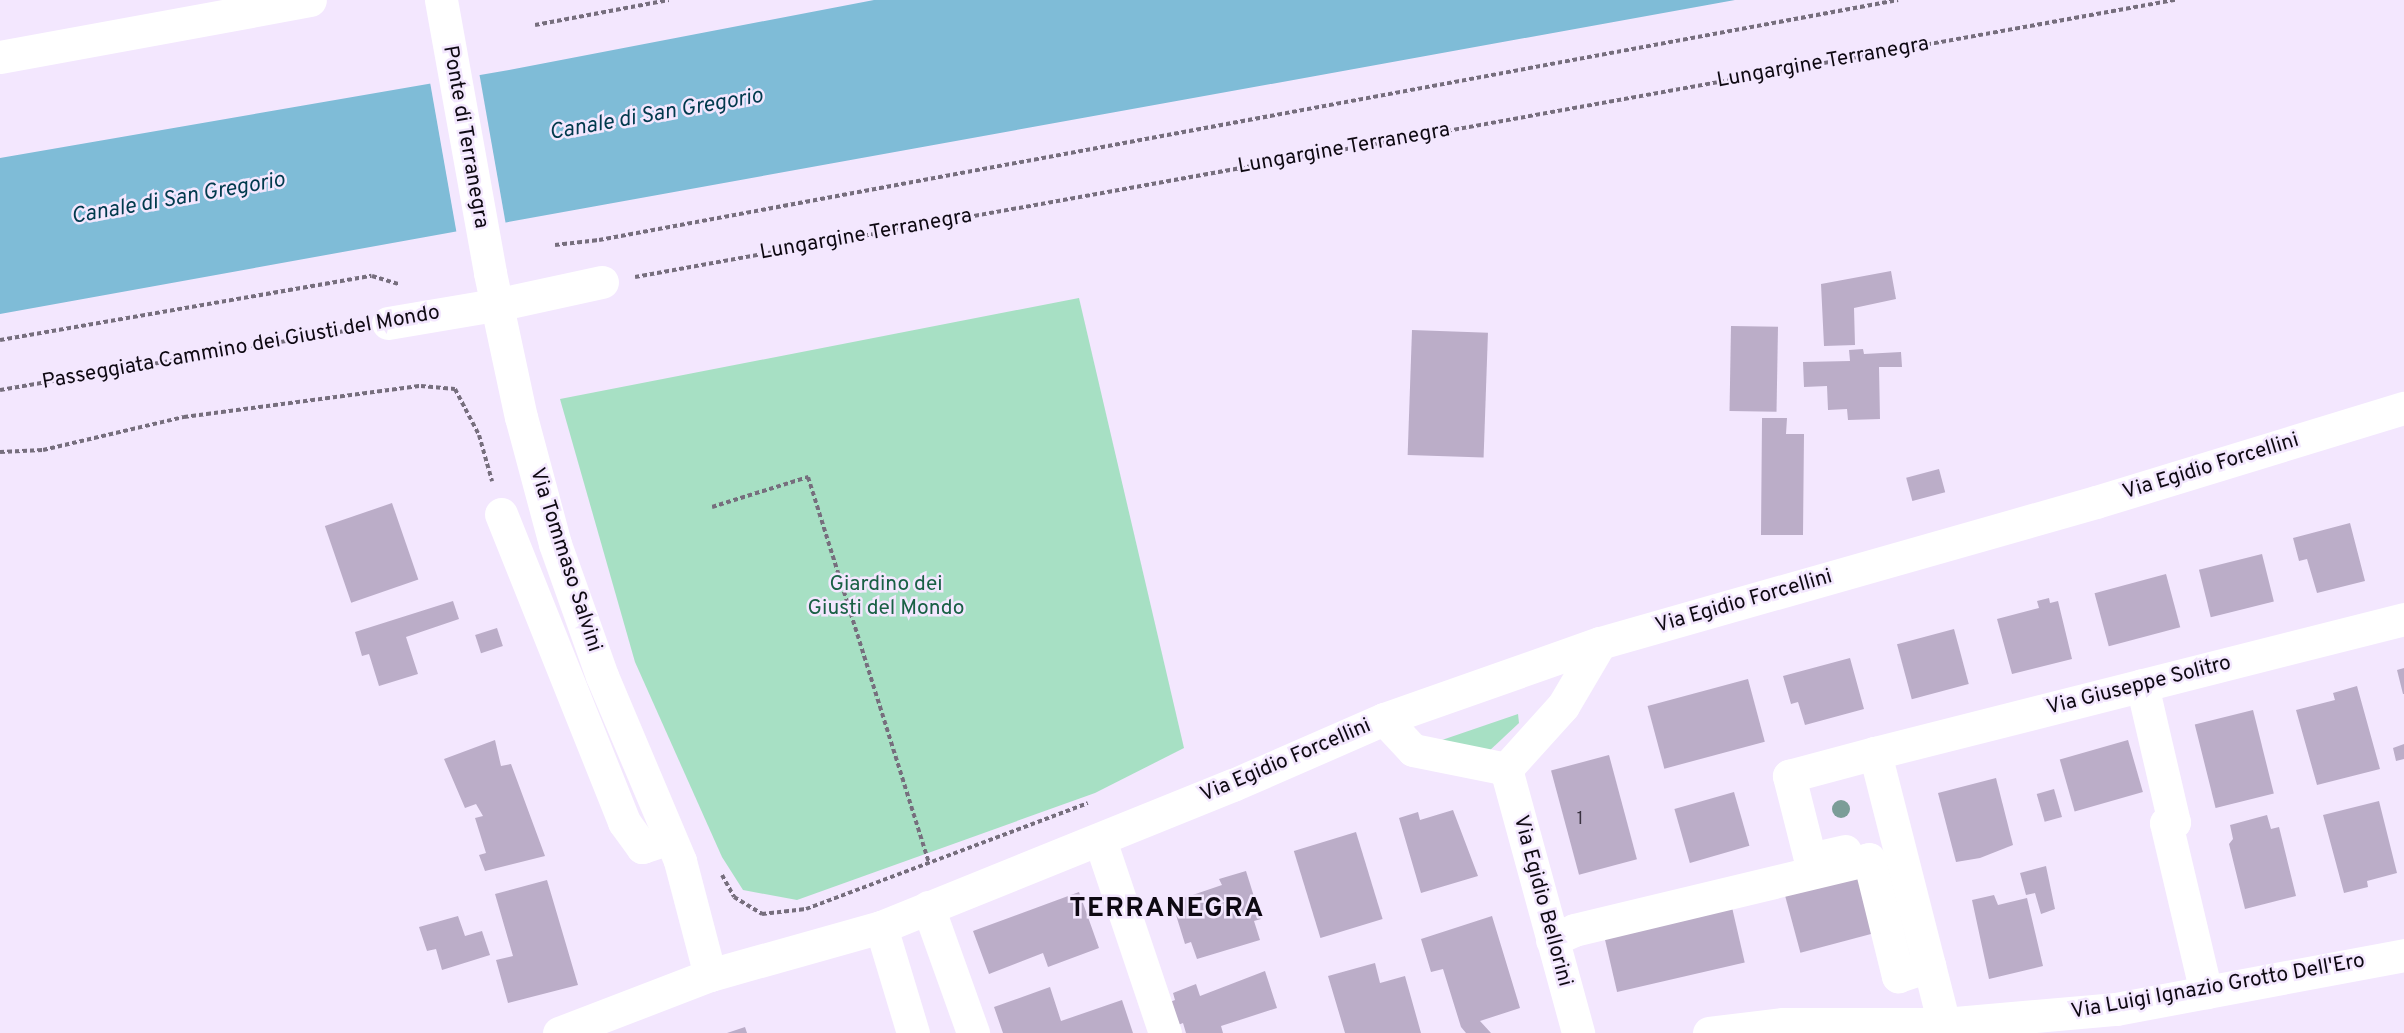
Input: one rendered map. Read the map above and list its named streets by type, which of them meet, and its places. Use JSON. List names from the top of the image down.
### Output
{
  "streets": {
    "street": [
      "Ponte di Terranegra",
      "Passeggiata Cammino dei Giusti del Mondo",
      "Via Egidio Forcellini",
      "Via Tommaso Salvini",
      "Via Giuseppe Solitro",
      "Via Egidio Bellorini",
      "Via Luigi Ignazio Grotto Dell'Ero"
    ],
    "path": ["Lungargine Terranegra"]
  },
  "crossings": [
    ["Lungargine Terranegra", "Passeggiata Cammino dei Giusti del Mondo"],
    ["Ponte di Terranegra", "Via Tommaso Salvini"],
    ["Via Egidio Forcellini", "Via Tommaso Salvini"]
  ],
  "districts": ["TERRANEGRA"],
  "water": ["Canale di San Gregorio"],
  "parks": ["Giardino dei Giusti del Mondo"],
  "house_numbers": ["1"]
}
